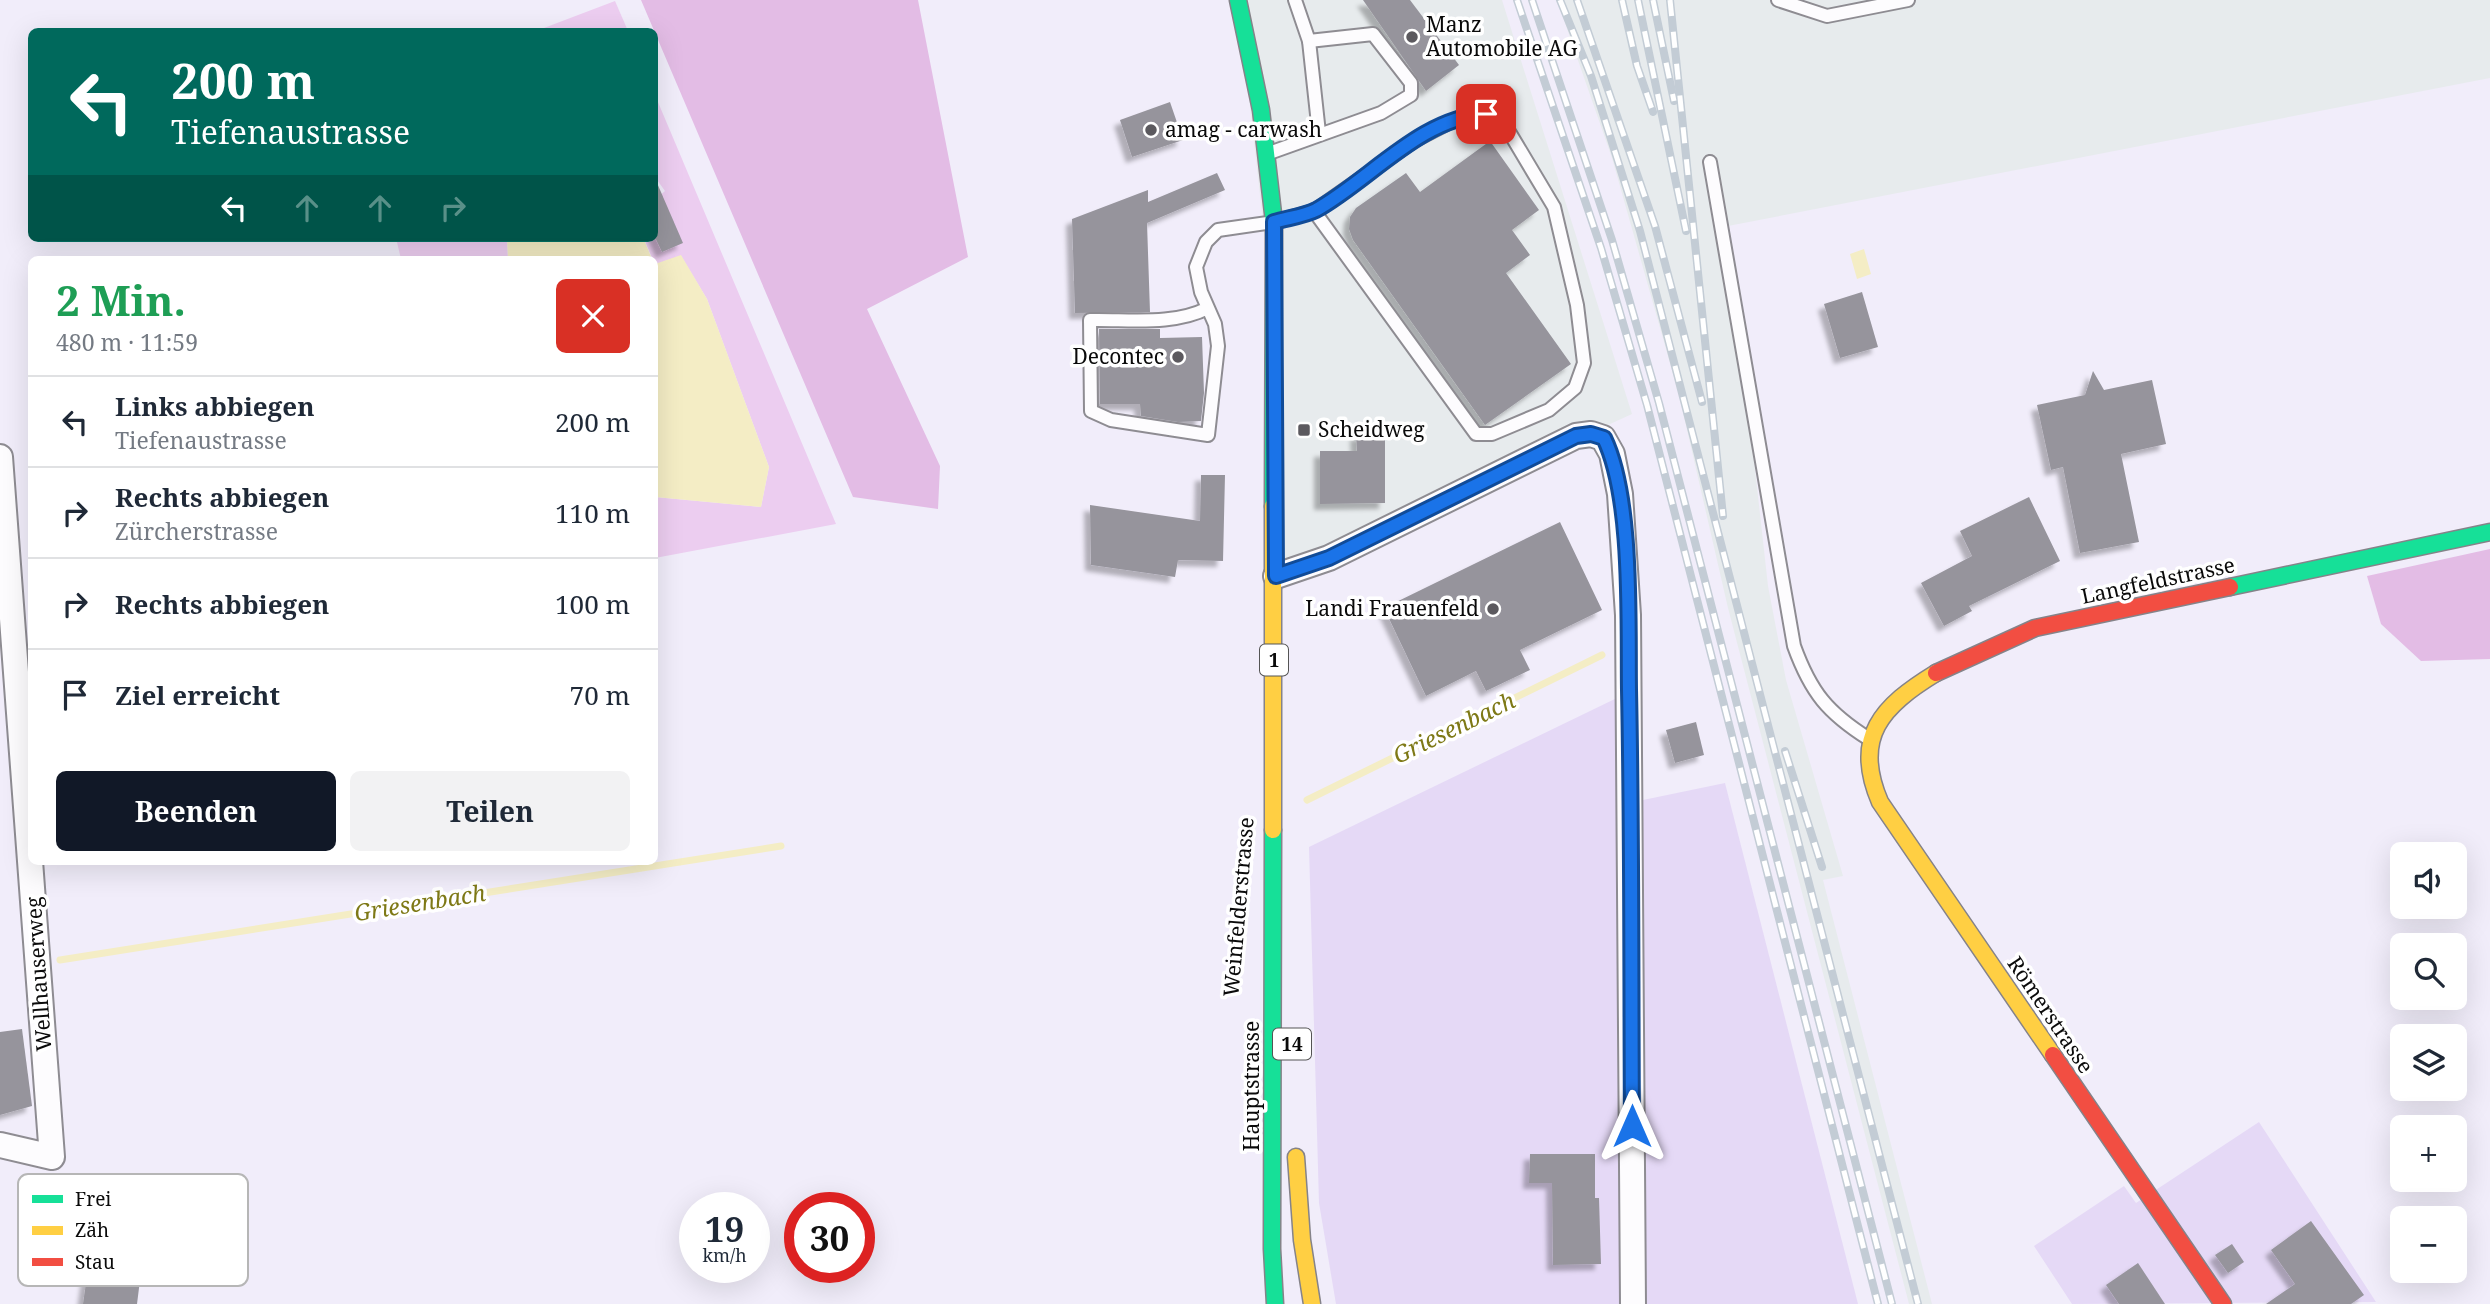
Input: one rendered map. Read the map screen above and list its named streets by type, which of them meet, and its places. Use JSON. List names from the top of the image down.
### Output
{
  "streets": {
    "main road": [
      "Langfeldstrasse",
      "1",
      "Weinfelderstrasse",
      "Römerstrasse",
      "Hauptstrasse"
    ],
    "street": ["Wellhauserweg"]
  },
  "crossings": [
    ["Langfeldstrasse", "Römerstrasse"],
    ["1", "Weinfelderstrasse"],
    ["1", "Hauptstrasse"],
    ["Weinfelderstrasse", "Hauptstrasse"]
  ],
  "water": ["Griesenbach"],
  "places": {
    "other": [
      "Manz Automobile AG",
      "amag - carwash",
      "Decontec",
      "Landi Frauenfeld"
    ],
    "transit": ["Scheidweg"]
  },
  "legend": ["Frei", "Zäh", "Stau"],
  "page": {
    "turn": ["200 m", "Tiefenaustrasse"],
    "heading": ["2 Min.", "480 m · 11:59"],
    "list": [
      {
        "name": "Links abbiegen",
        "note": "Tiefenaustrasse",
        "value": "200 m"
      },
      {
        "name": "Rechts abbiegen",
        "note": "Zürcherstrasse",
        "value": "110 m"
      },
      {
        "name": "Rechts abbiegen",
        "value": "100 m"
      },
      {
        "name": "Ziel erreicht",
        "value": "70 m"
      }
    ],
    "buttons": ["Beenden", "Teilen"],
    "map_buttons": ["+", "−"],
    "speed": "19 km/h",
    "limit": "30"
  }
}
